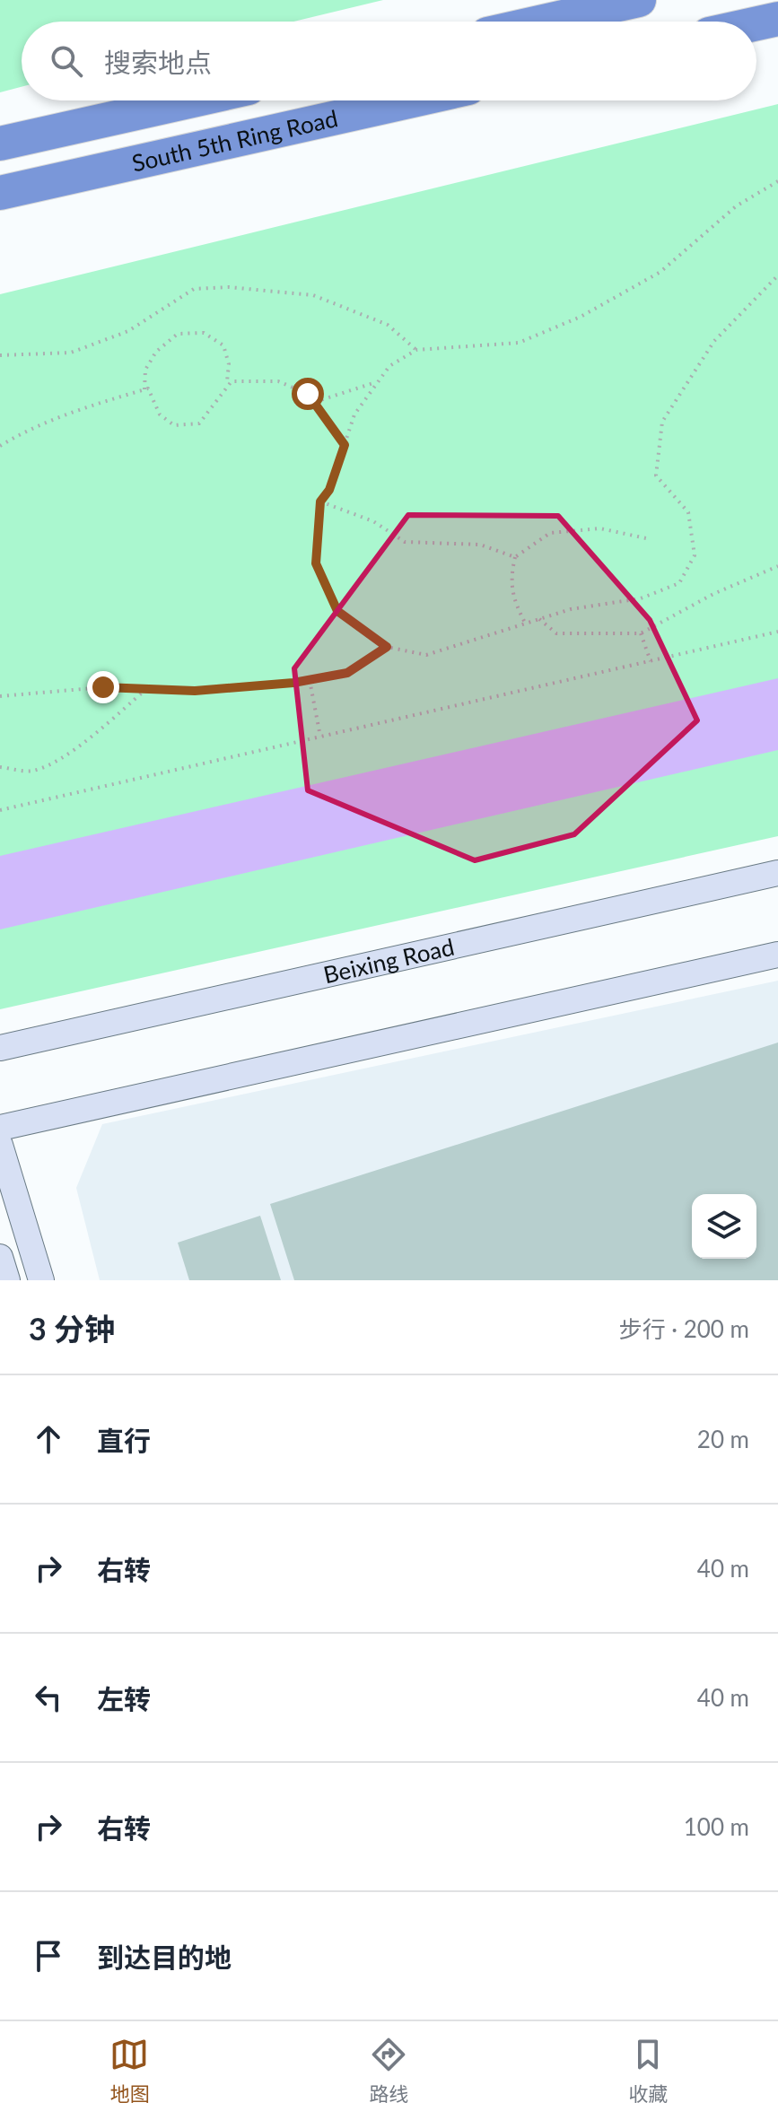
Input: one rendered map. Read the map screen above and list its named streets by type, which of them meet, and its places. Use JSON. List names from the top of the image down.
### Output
{
  "streets": {
    "highway": ["South 5th Ring Road"],
    "main road": ["Beixing Road"]
  },
  "page": {
    "search": "搜索地点",
    "heading": ["3 分钟", "步行 · 200 m"],
    "list": [
      ["直行", "20 m"],
      ["右转", "40 m"],
      ["左转", "40 m"],
      ["右转", "100 m"],
      "到达目的地"
    ],
    "nav": ["地图", "路线", "收藏"]
  }
}
